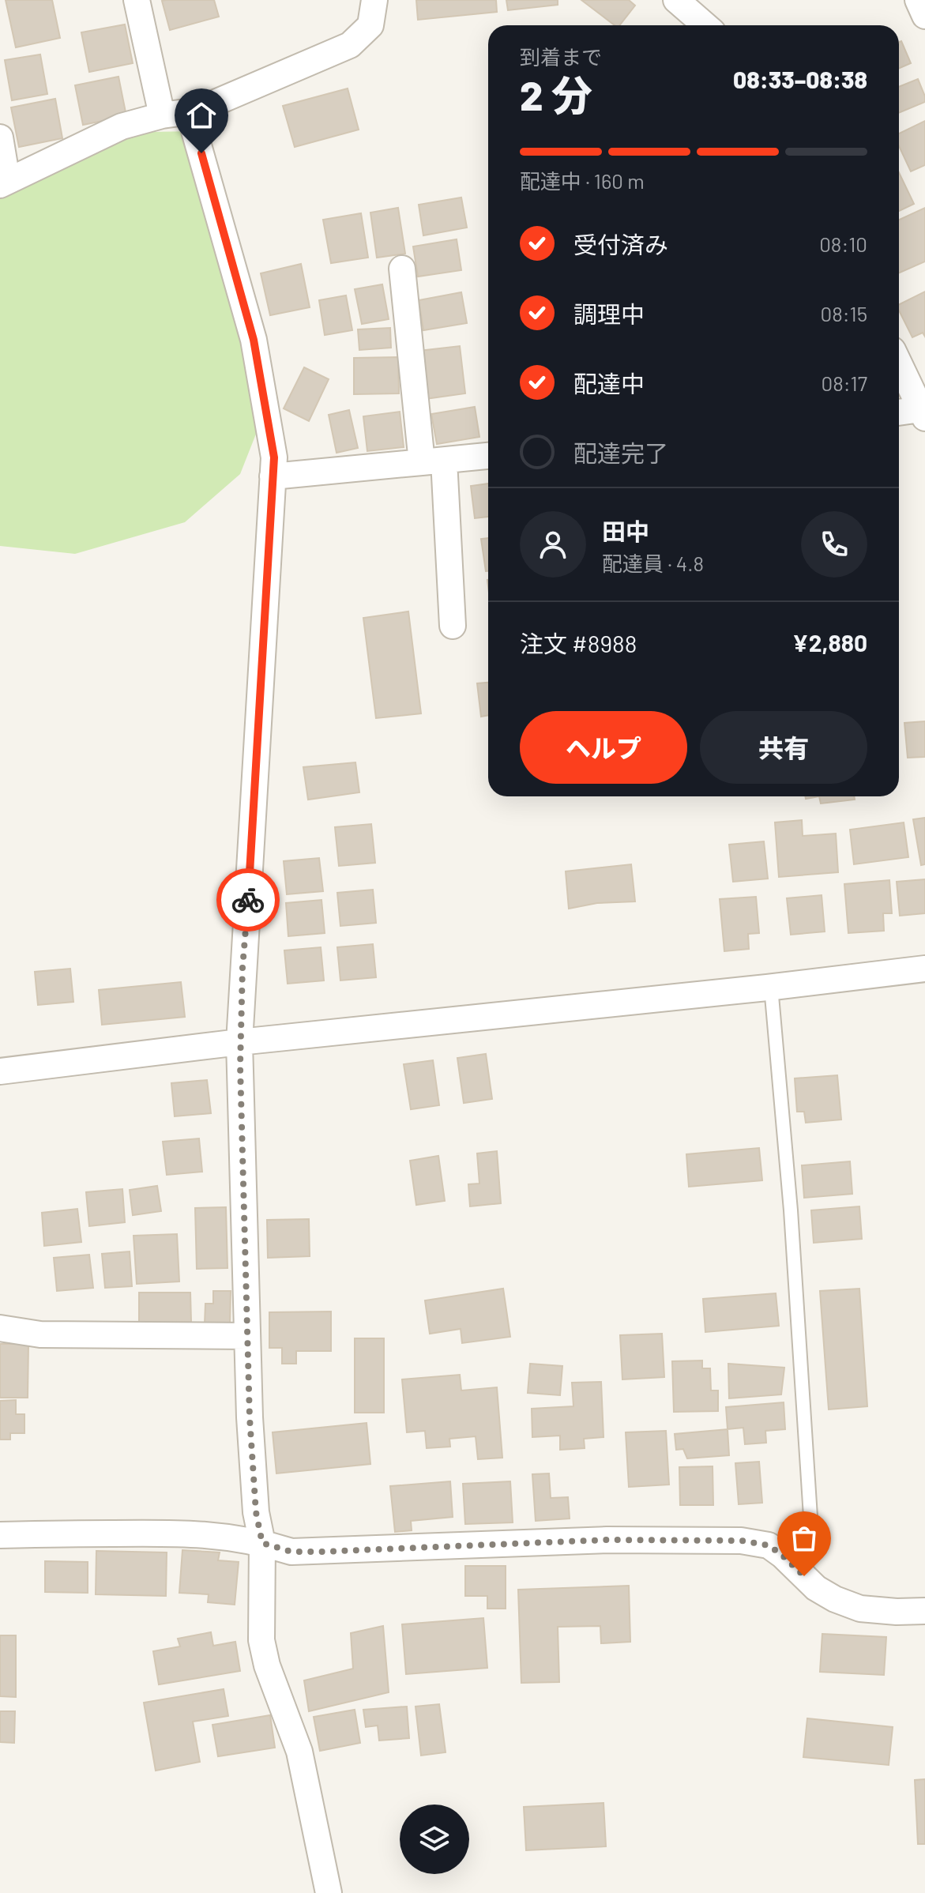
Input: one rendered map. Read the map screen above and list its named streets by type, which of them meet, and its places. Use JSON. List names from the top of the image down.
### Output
{
  "page": {
    "heading": ["2 分", "到着まで", "08:33–08:38"],
    "panel": [
      "田中",
      "配達員 · 4.8",
      "注文 #8988",
      "¥2,880"
    ],
    "bar": "配達中 · 160 m",
    "list": [
      ["受付済み", "08:10"],
      ["調理中", "08:15"],
      ["配達中", "08:17"],
      "配達完了"
    ],
    "buttons": ["ヘルプ", "共有"]
  }
}
